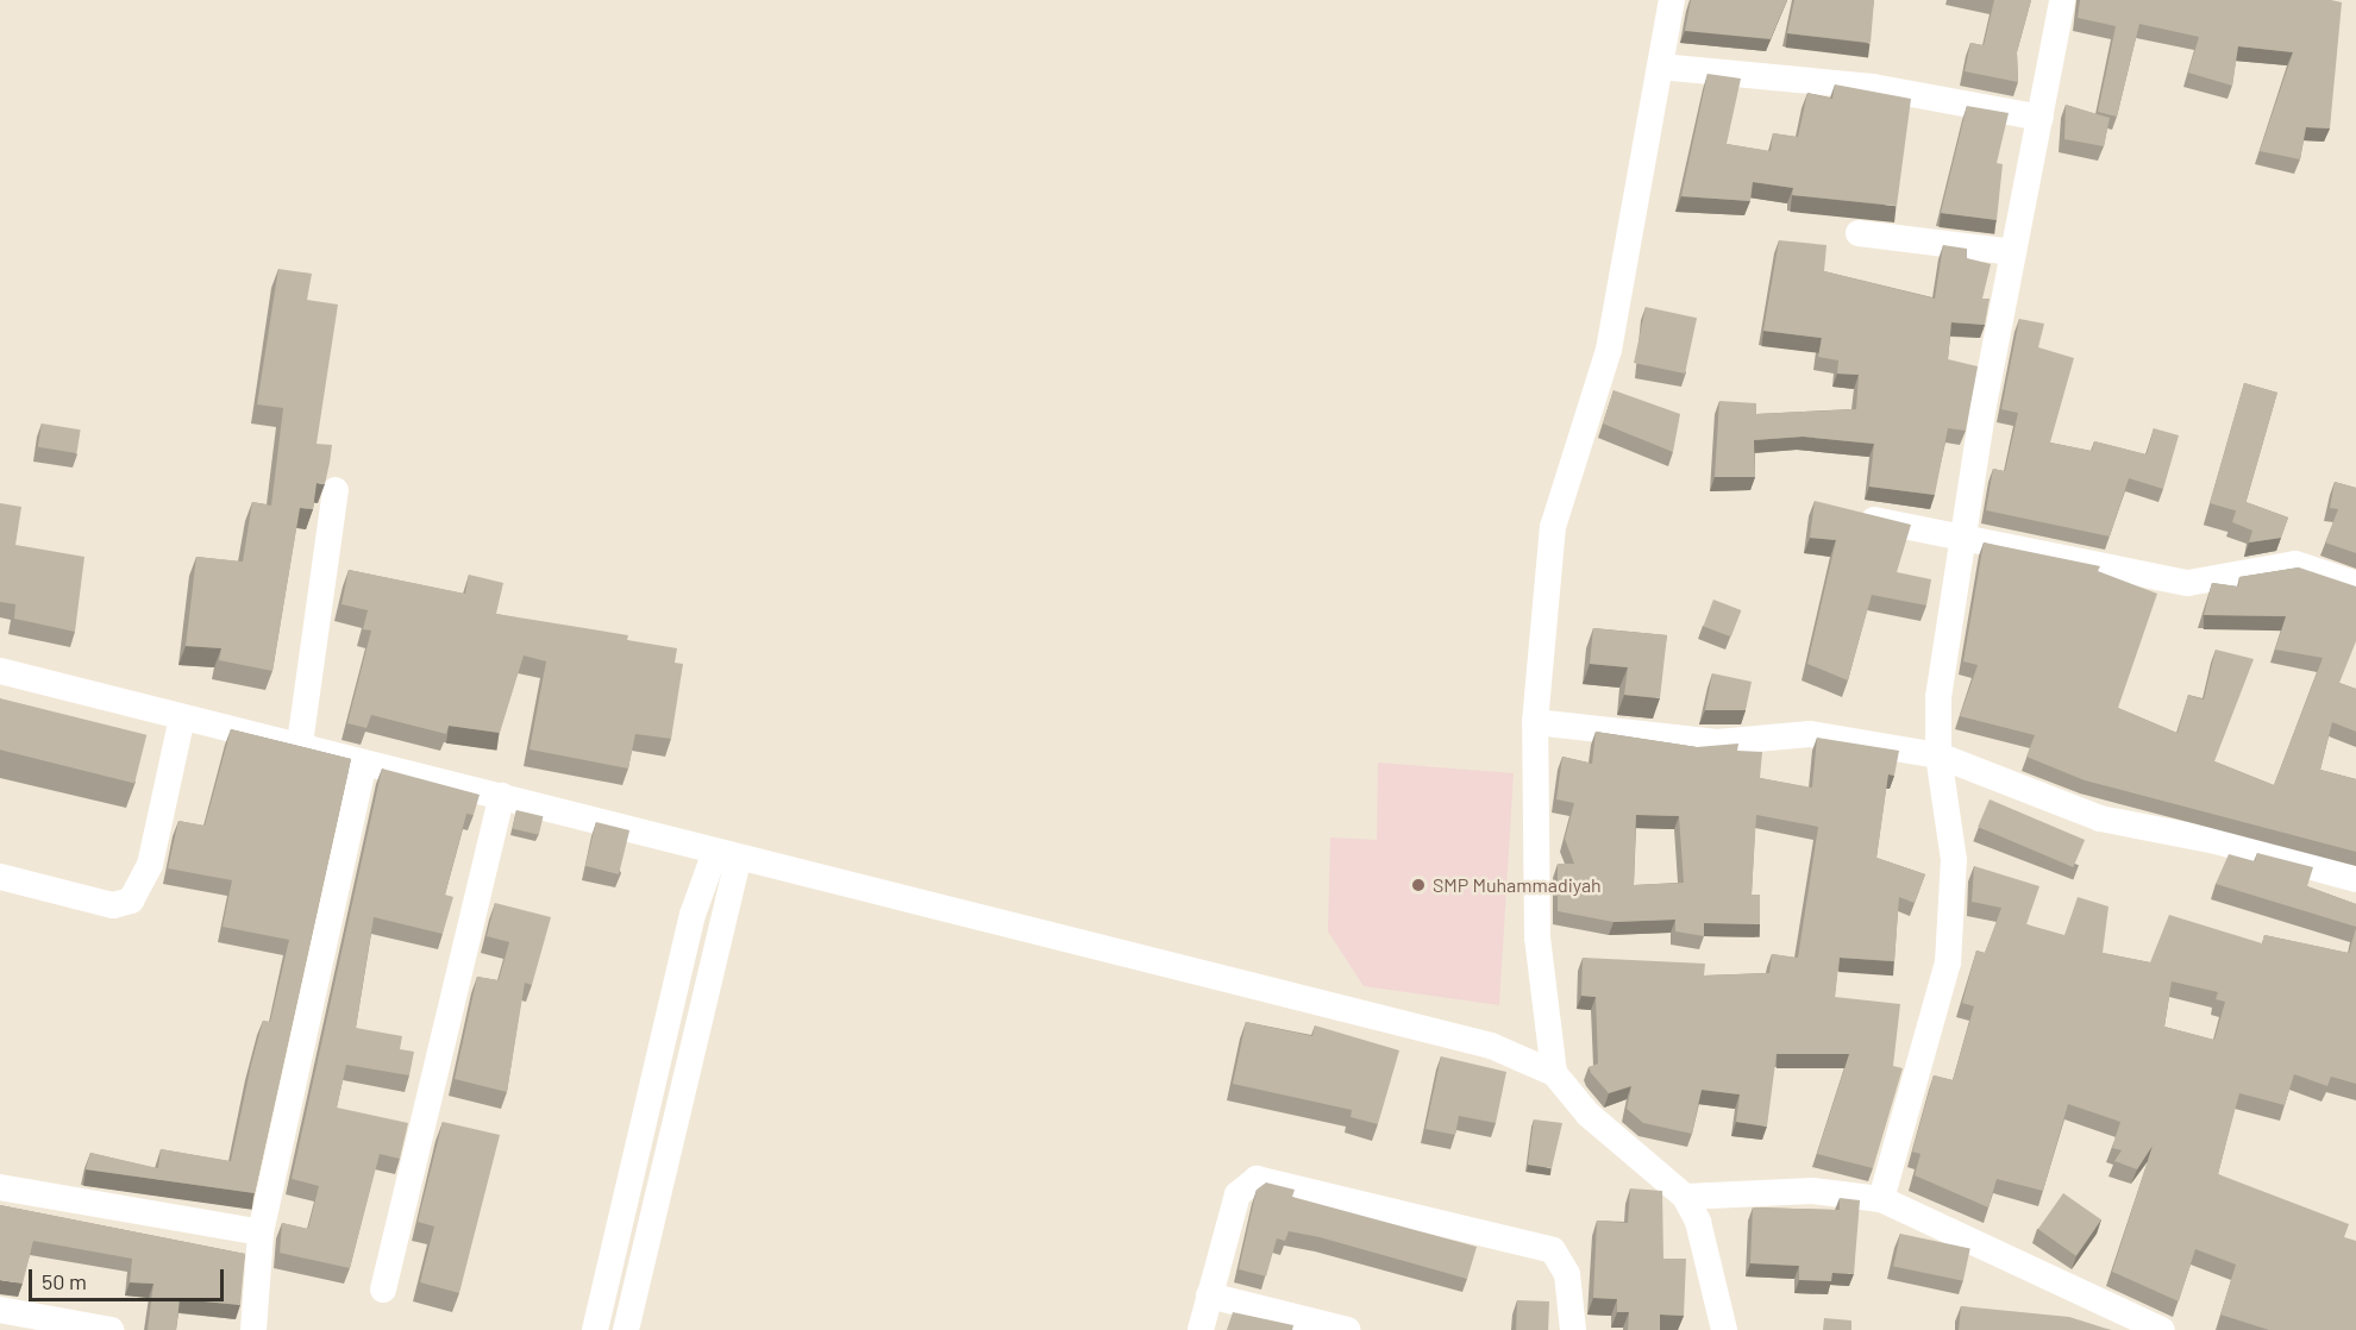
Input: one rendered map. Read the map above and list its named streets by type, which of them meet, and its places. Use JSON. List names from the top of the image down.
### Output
{
  "places": ["SMP Muhammadiyah"],
  "scale_bar": "50 m"
}
